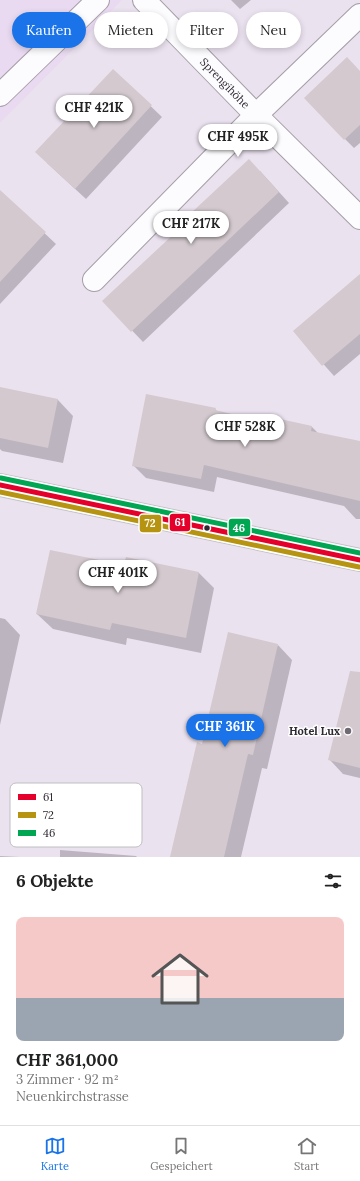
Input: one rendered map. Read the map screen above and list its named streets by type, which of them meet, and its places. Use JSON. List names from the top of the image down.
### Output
{
  "streets": {
    "street": ["Sprengihöhe"]
  },
  "places": ["Hotel Lux"],
  "lines": ["transit line 46", "transit line 61", "transit line 72"],
  "legend": ["61", "72", "46"],
  "page": {
    "chip": [
      "Kaufen",
      "Mieten",
      "Filter",
      "Neu"
    ],
    "price": [
      "CHF 421K",
      "CHF 495K",
      "CHF 217K",
      "CHF 528K",
      "CHF 401K",
      "CHF 361K"
    ],
    "heading": "6 Objekte",
    "list": [
      {
        "name": "CHF 361,000",
        "note": "3 Zimmer · 92 m² · Neuenkirchstrasse"
      }
    ],
    "tabs": ["Karte", "Gespeichert", "Start"]
  }
}
